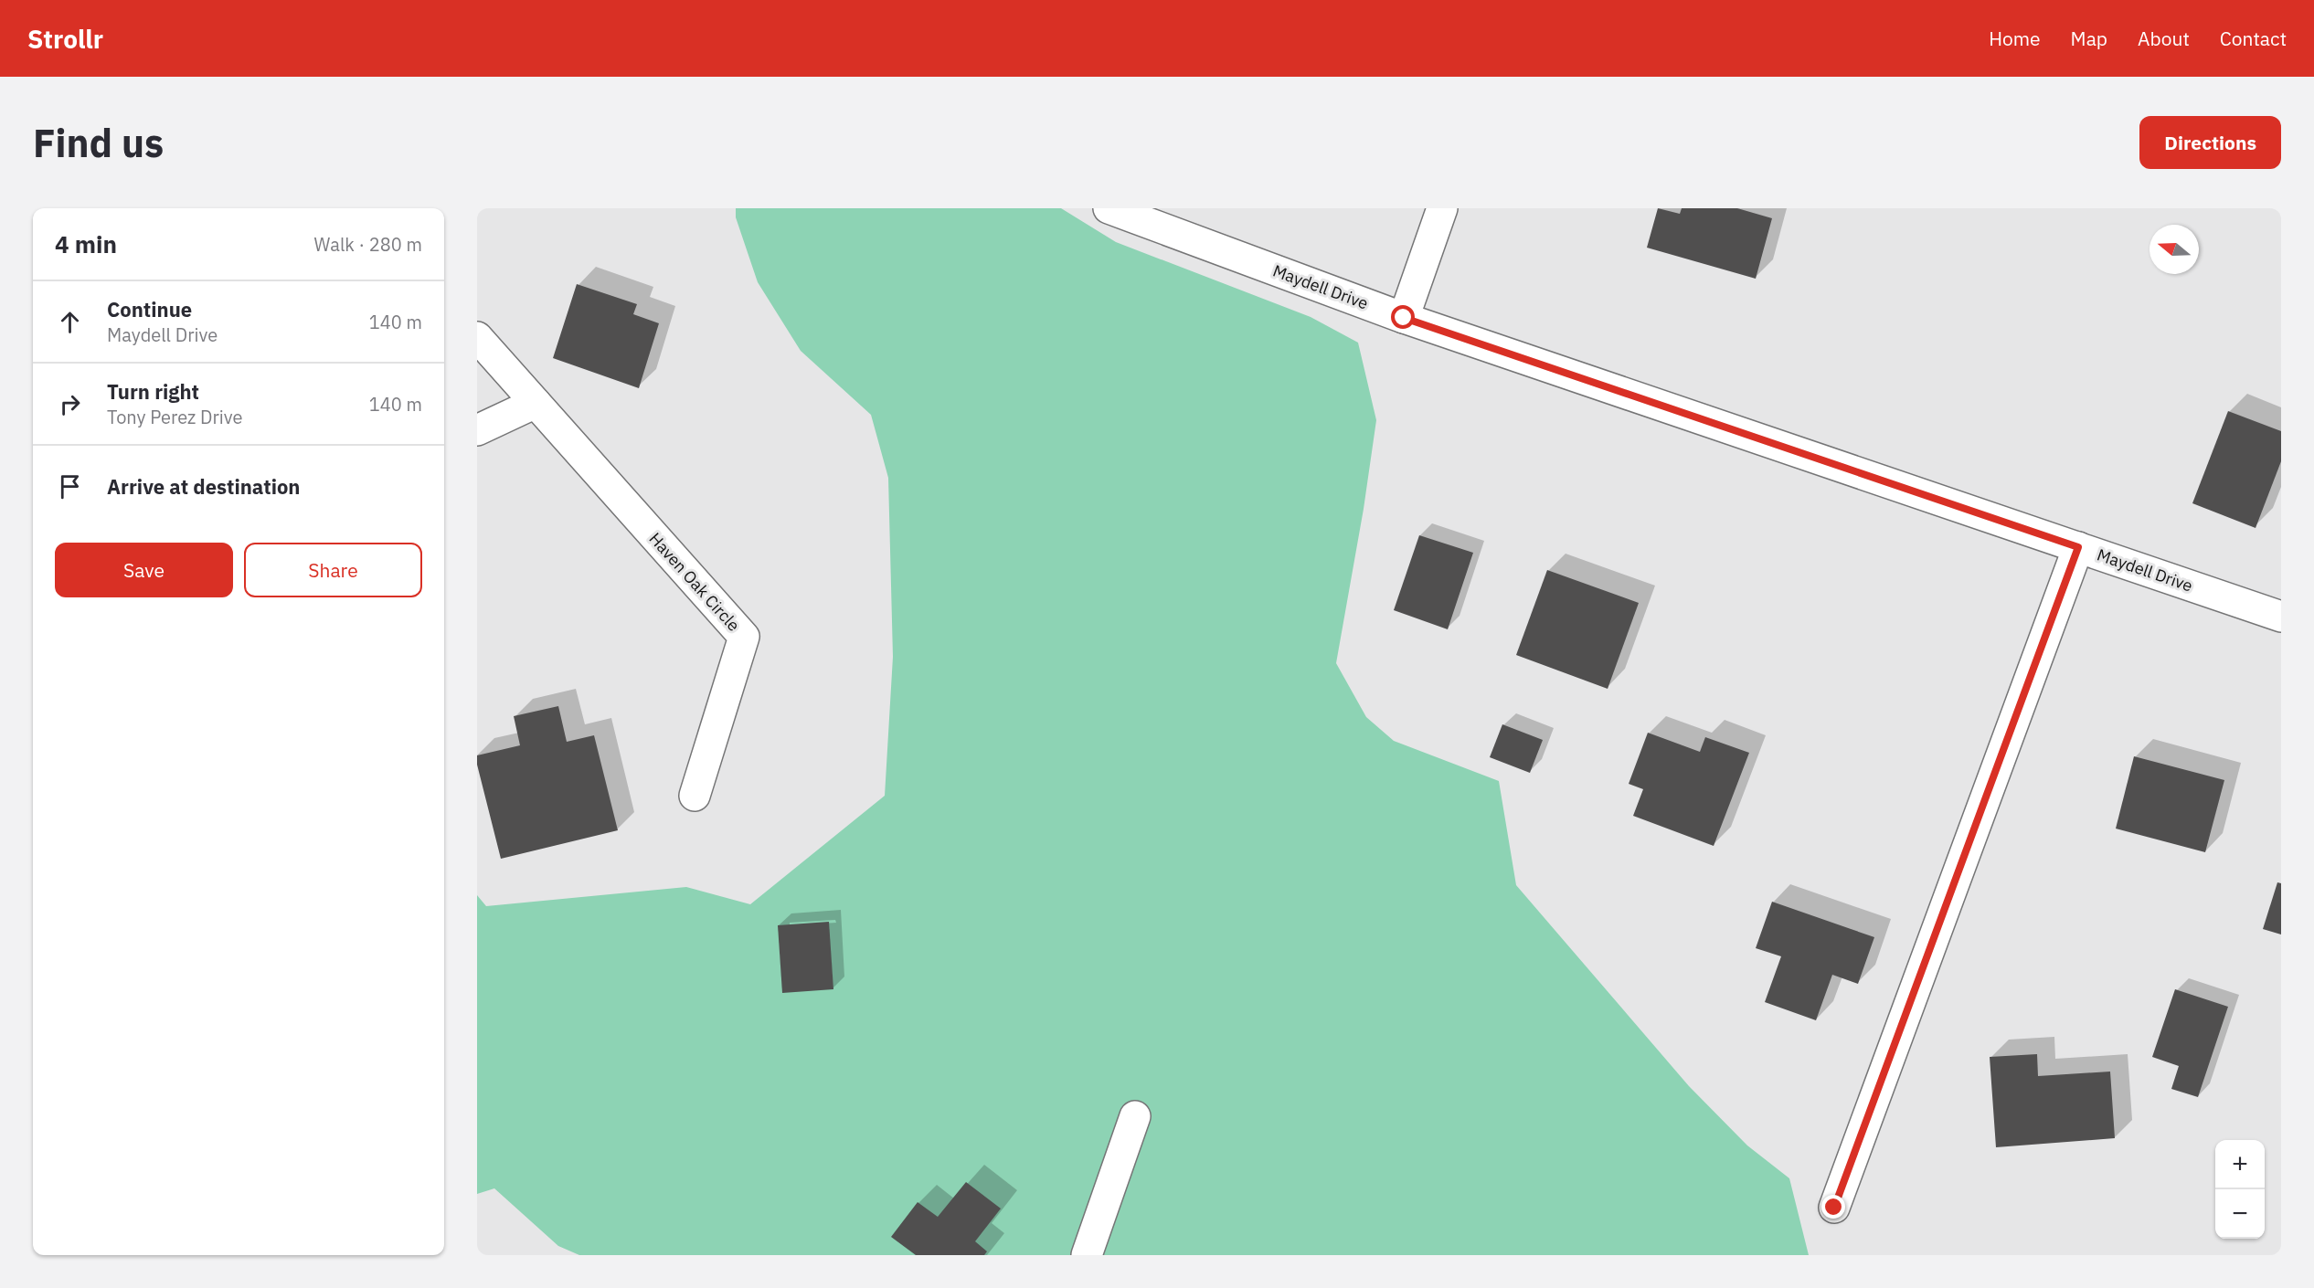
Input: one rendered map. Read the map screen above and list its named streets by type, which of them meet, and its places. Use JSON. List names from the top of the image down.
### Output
{
  "streets": {
    "street": ["Maydell Drive", "Haven Oak Circle"]
  },
  "north": "left",
  "page": {
    "header": "Strollr",
    "nav": [
      "Home",
      "Map",
      "About",
      "Contact"
    ],
    "buttons": [
      "Directions",
      ["Save", "Share"]
    ],
    "title": "Find us",
    "heading": ["4 min", "Walk · 280 m"],
    "list": [
      ["Continue", "Maydell Drive", "140 m"],
      ["Turn right", "Tony Perez Drive", "140 m"],
      "Arrive at destination"
    ],
    "map_buttons": ["+", "−"]
  }
}
